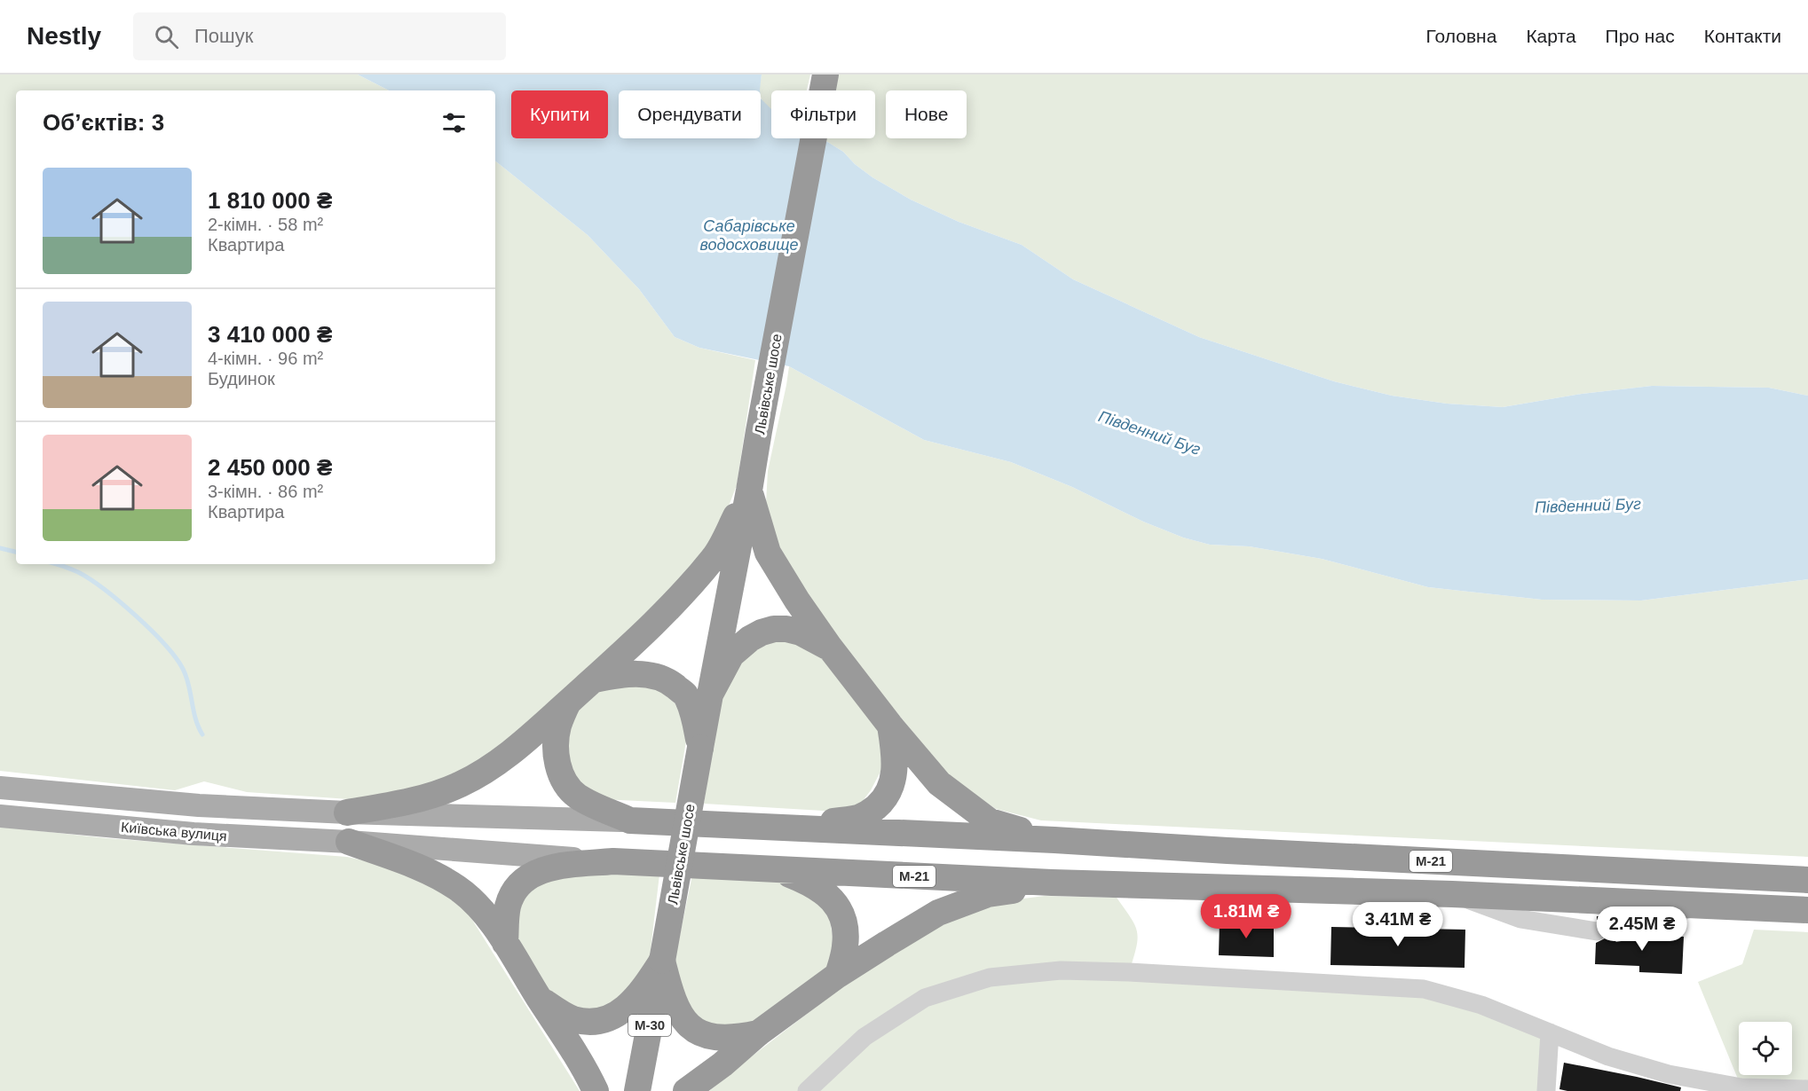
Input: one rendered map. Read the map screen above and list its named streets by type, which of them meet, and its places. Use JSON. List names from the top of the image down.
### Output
{
  "streets": {
    "highway": ["Львівське шосе", "М-21", "М-30"],
    "main road": ["Київська вулиця"]
  },
  "crossings": [
    ["Львівське шосе", "М-21"],
    ["Львівське шосе", "М-30"],
    ["Київська вулиця", "М-21"],
    ["М-21", "М-30"]
  ],
  "water": ["Сабарівське водосховище", "Південний Буг"],
  "page": {
    "header": "Nestly",
    "search": "Пошук",
    "nav": [
      "Головна",
      "Карта",
      "Про нас",
      "Контакти"
    ],
    "chip": [
      "Купити",
      "Орендувати",
      "Фільтри",
      "Нове"
    ],
    "heading": "Об’єктів: 3",
    "list": [
      {
        "name": "1 810 000 ₴",
        "note": "2-кімн. · 58 m² · Квартира"
      },
      {
        "name": "3 410 000 ₴",
        "note": "4-кімн. · 96 m² · Будинок"
      },
      {
        "name": "2 450 000 ₴",
        "note": "3-кімн. · 86 m² · Квартира"
      }
    ],
    "price": ["1.81M ₴", "3.41M ₴", "2.45M ₴"]
  }
}
